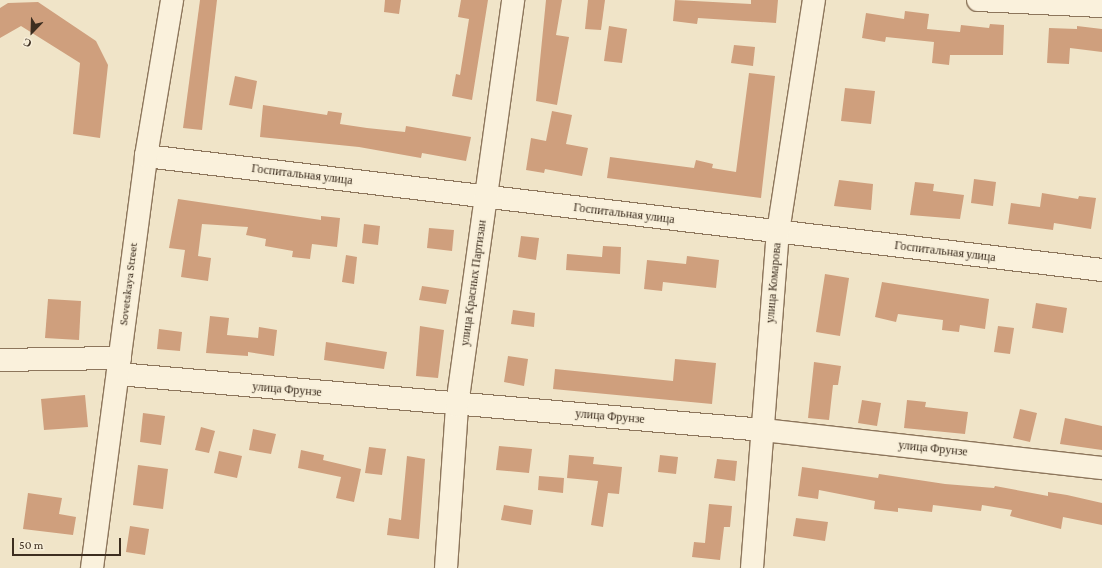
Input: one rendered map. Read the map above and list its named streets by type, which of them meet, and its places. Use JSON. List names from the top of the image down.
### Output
{
  "streets": {
    "street": [
      "Госпитальная улица",
      "улица Красных Партизан",
      "улица Комарова",
      "Sovetskaya Street",
      "улица Фрунзе"
    ]
  },
  "crossings": [
    ["Госпитальная улица", "улица Красных Партизан"],
    ["Госпитальная улица", "улица Комарова"],
    ["Госпитальная улица", "Sovetskaya Street"],
    ["улица Красных Партизан", "улица Фрунзе"],
    ["улица Комарова", "улица Фрунзе"],
    ["Sovetskaya Street", "улица Фрунзе"]
  ],
  "scale_bar": "50 m",
  "north": "bottom left"
}
